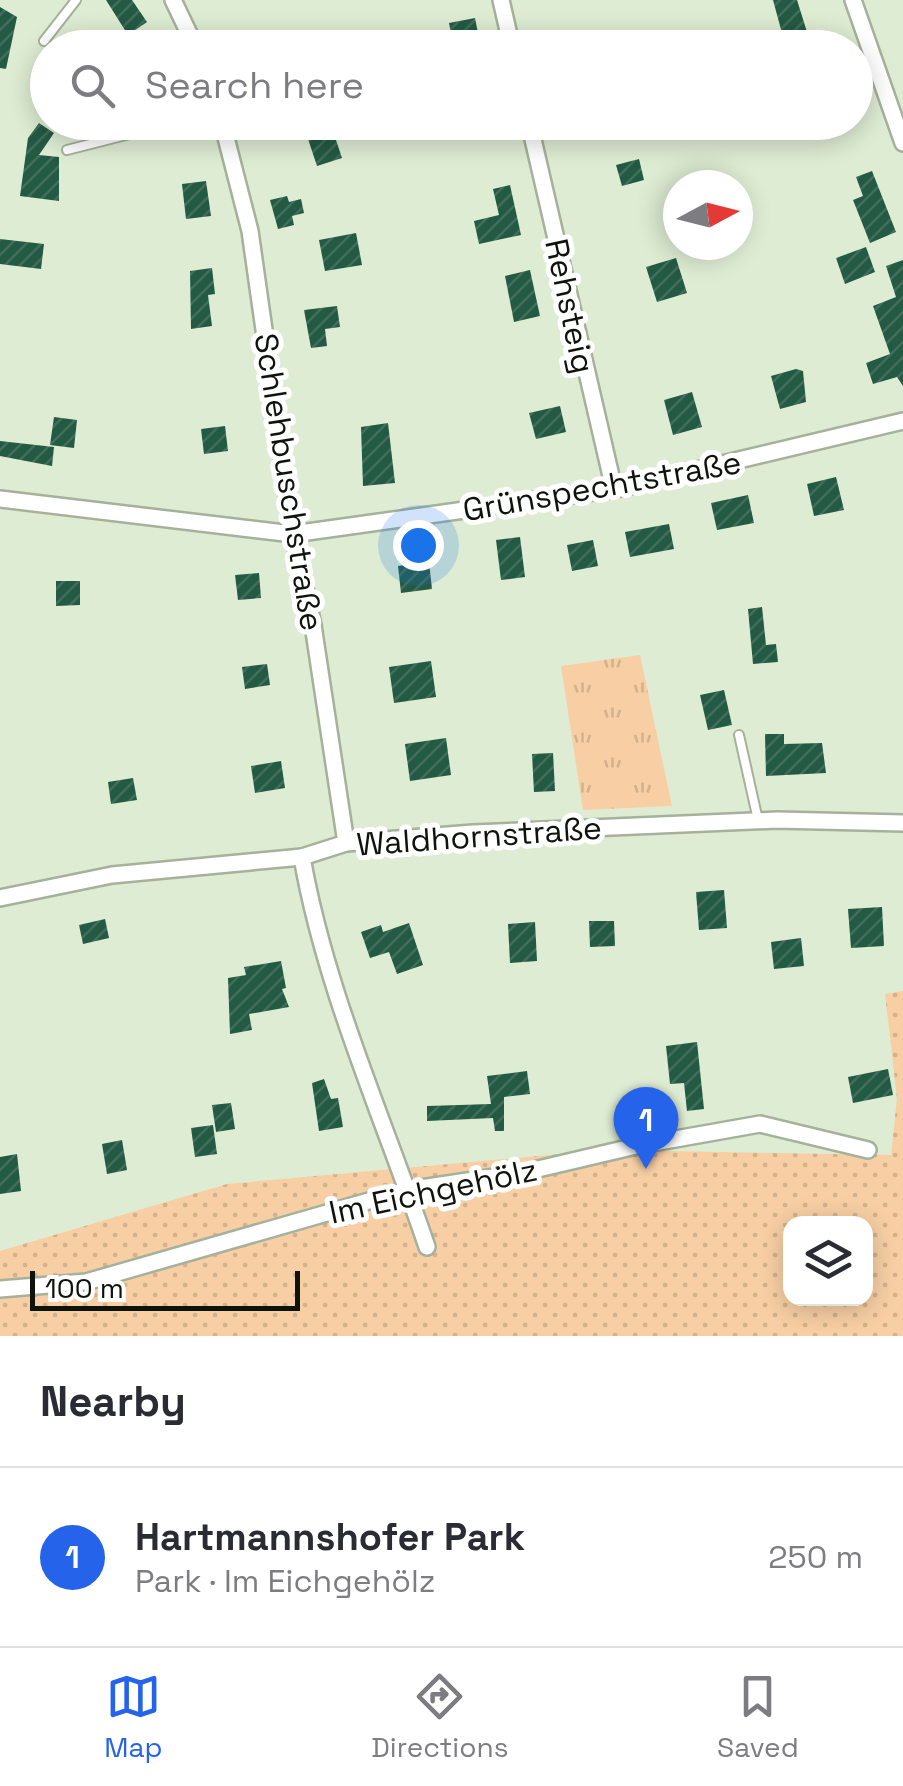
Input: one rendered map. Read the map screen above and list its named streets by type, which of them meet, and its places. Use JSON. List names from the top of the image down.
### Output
{
  "streets": {
    "street": [
      "Rehsteig",
      "Schlehbuschstraße",
      "Grünspechtstraße",
      "Waldhornstraße",
      "Im Eichgehölz"
    ]
  },
  "crossings": [
    ["Rehsteig", "Grünspechtstraße"],
    ["Schlehbuschstraße", "Grünspechtstraße"],
    ["Schlehbuschstraße", "Waldhornstraße"]
  ],
  "scale_bar": "100 m",
  "north": "right",
  "page": {
    "search": "Search here",
    "pins": "1",
    "scale": "100 m",
    "heading": "Nearby",
    "list": [
      {
        "mark": "1",
        "name": "Hartmannshofer Park",
        "note": "Park · Im Eichgehölz",
        "value": "250 m"
      }
    ],
    "nav": ["Map", "Directions", "Saved"]
  }
}
